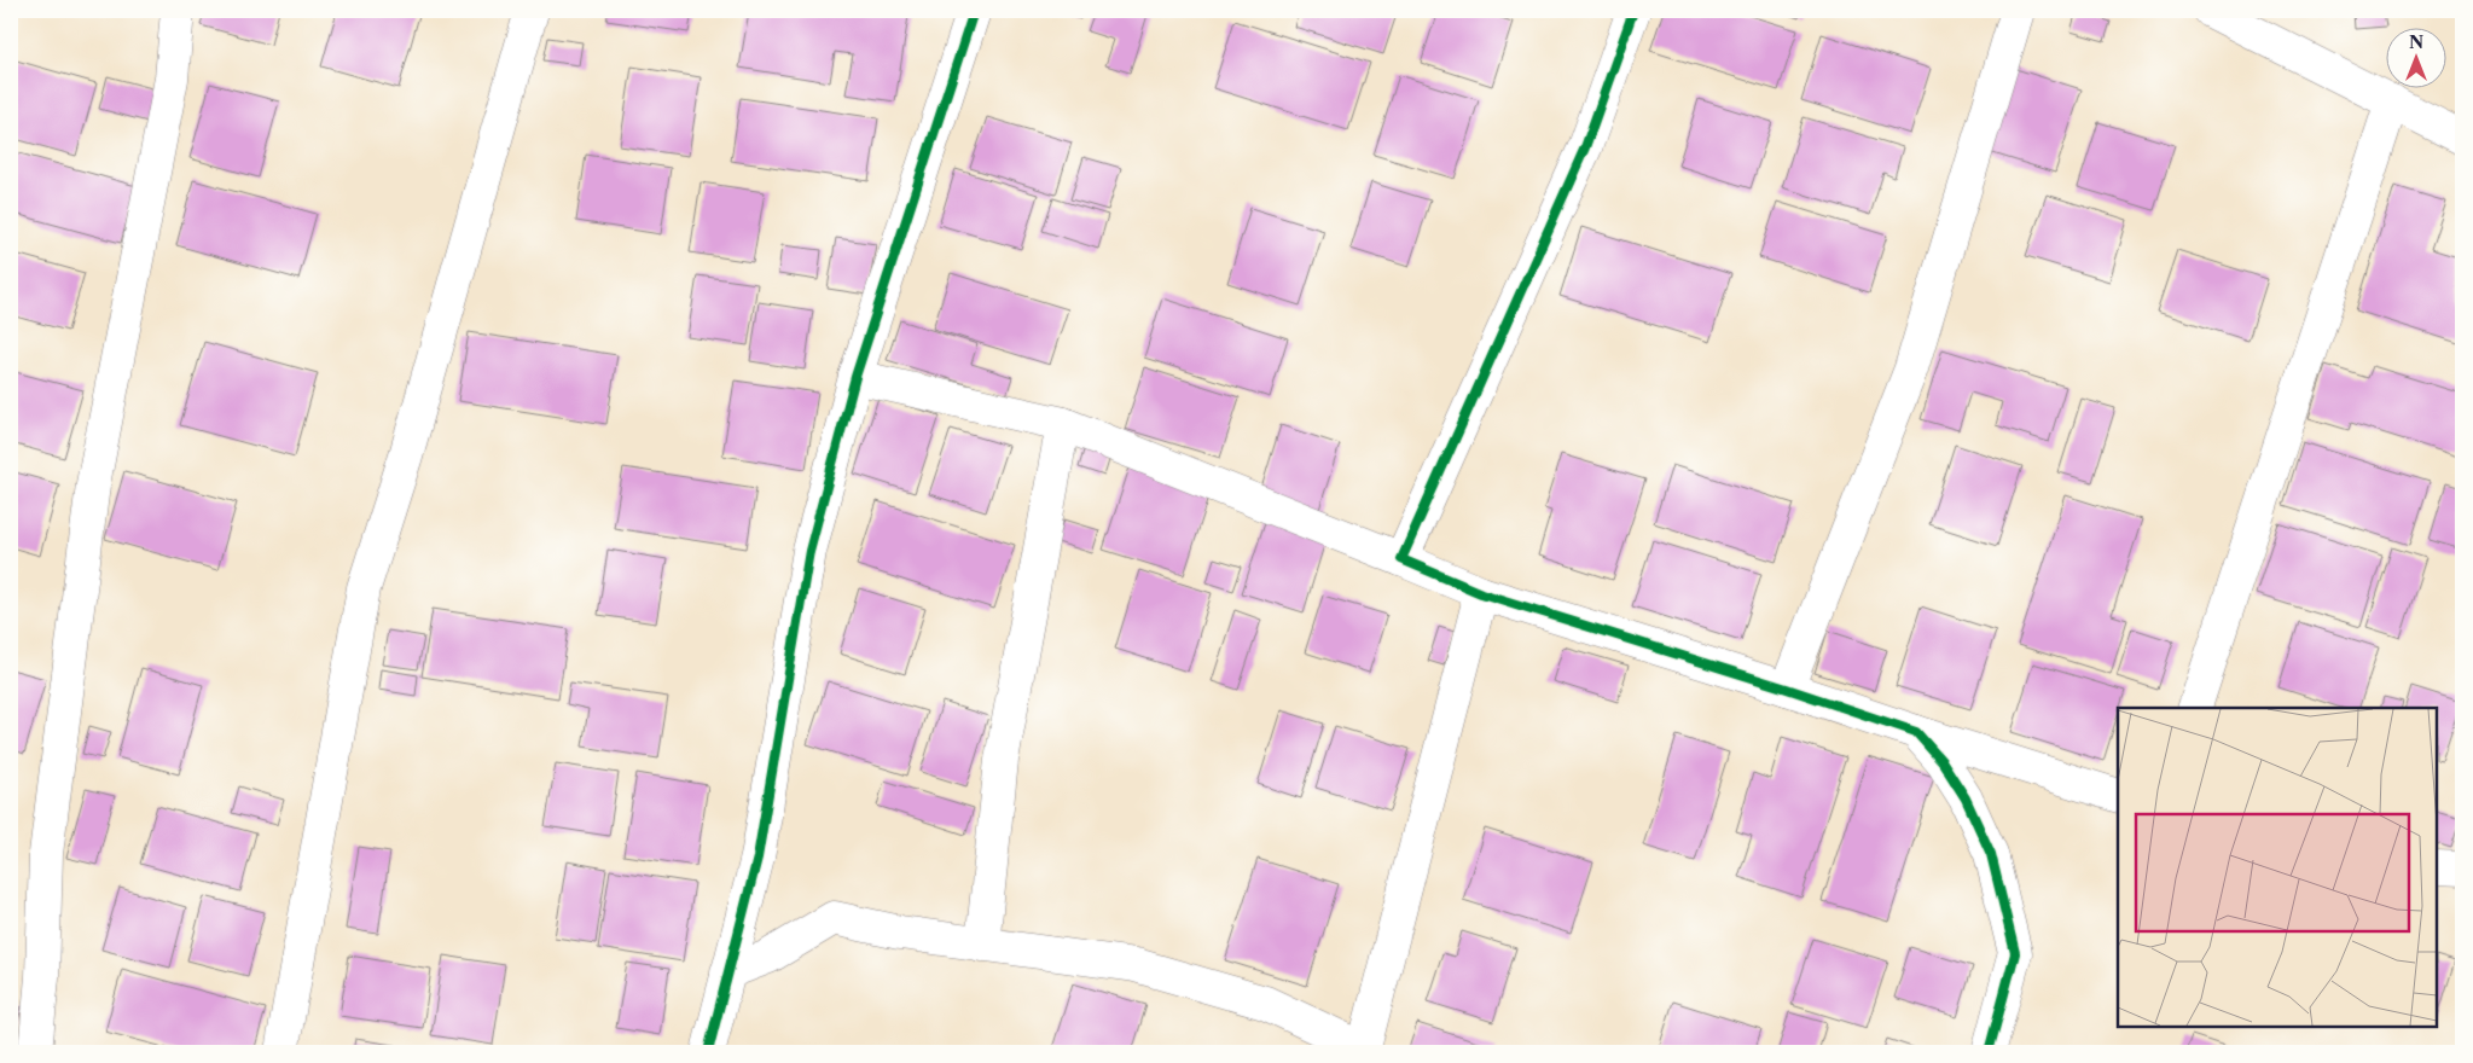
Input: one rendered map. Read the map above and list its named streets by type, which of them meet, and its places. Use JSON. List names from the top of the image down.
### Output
{
  "north": "top"
}
